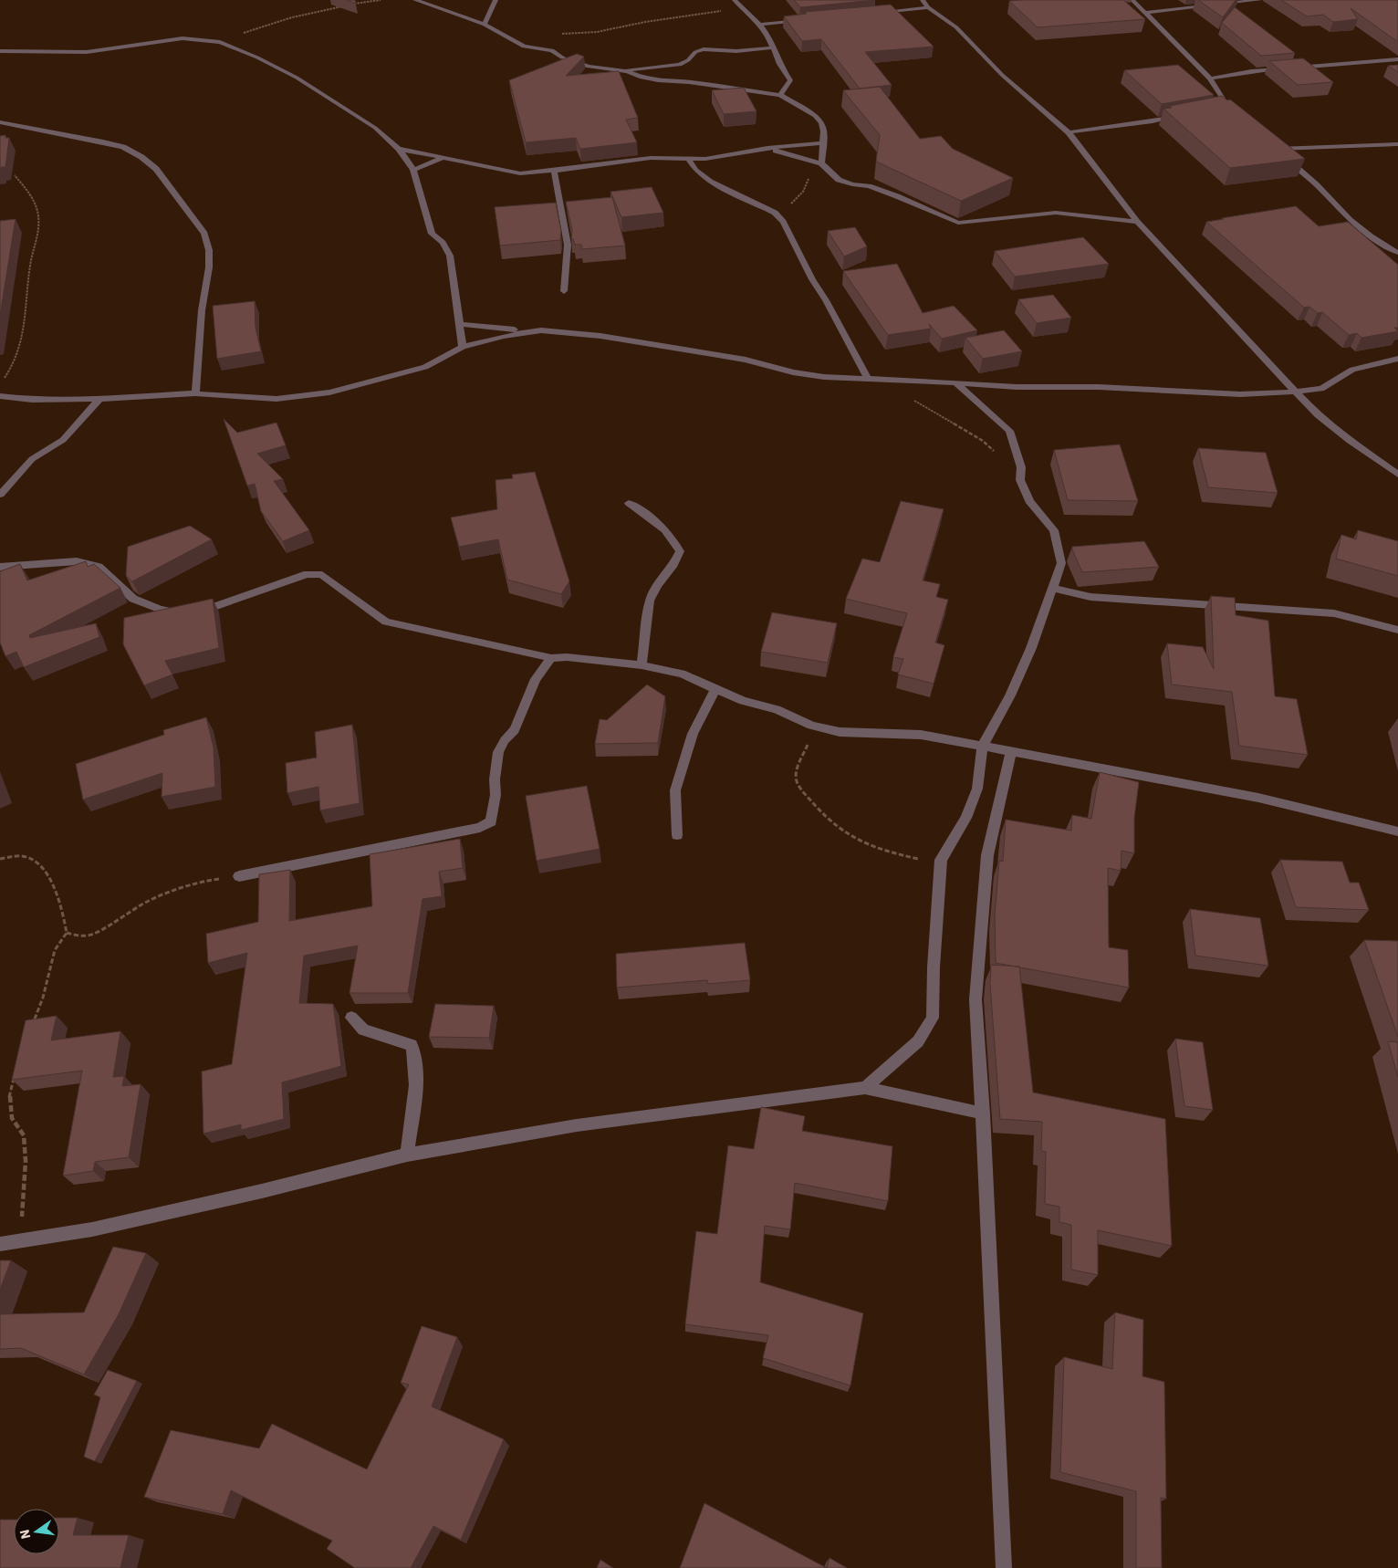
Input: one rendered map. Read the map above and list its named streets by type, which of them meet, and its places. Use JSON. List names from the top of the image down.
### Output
{
  "north": "left"
}
